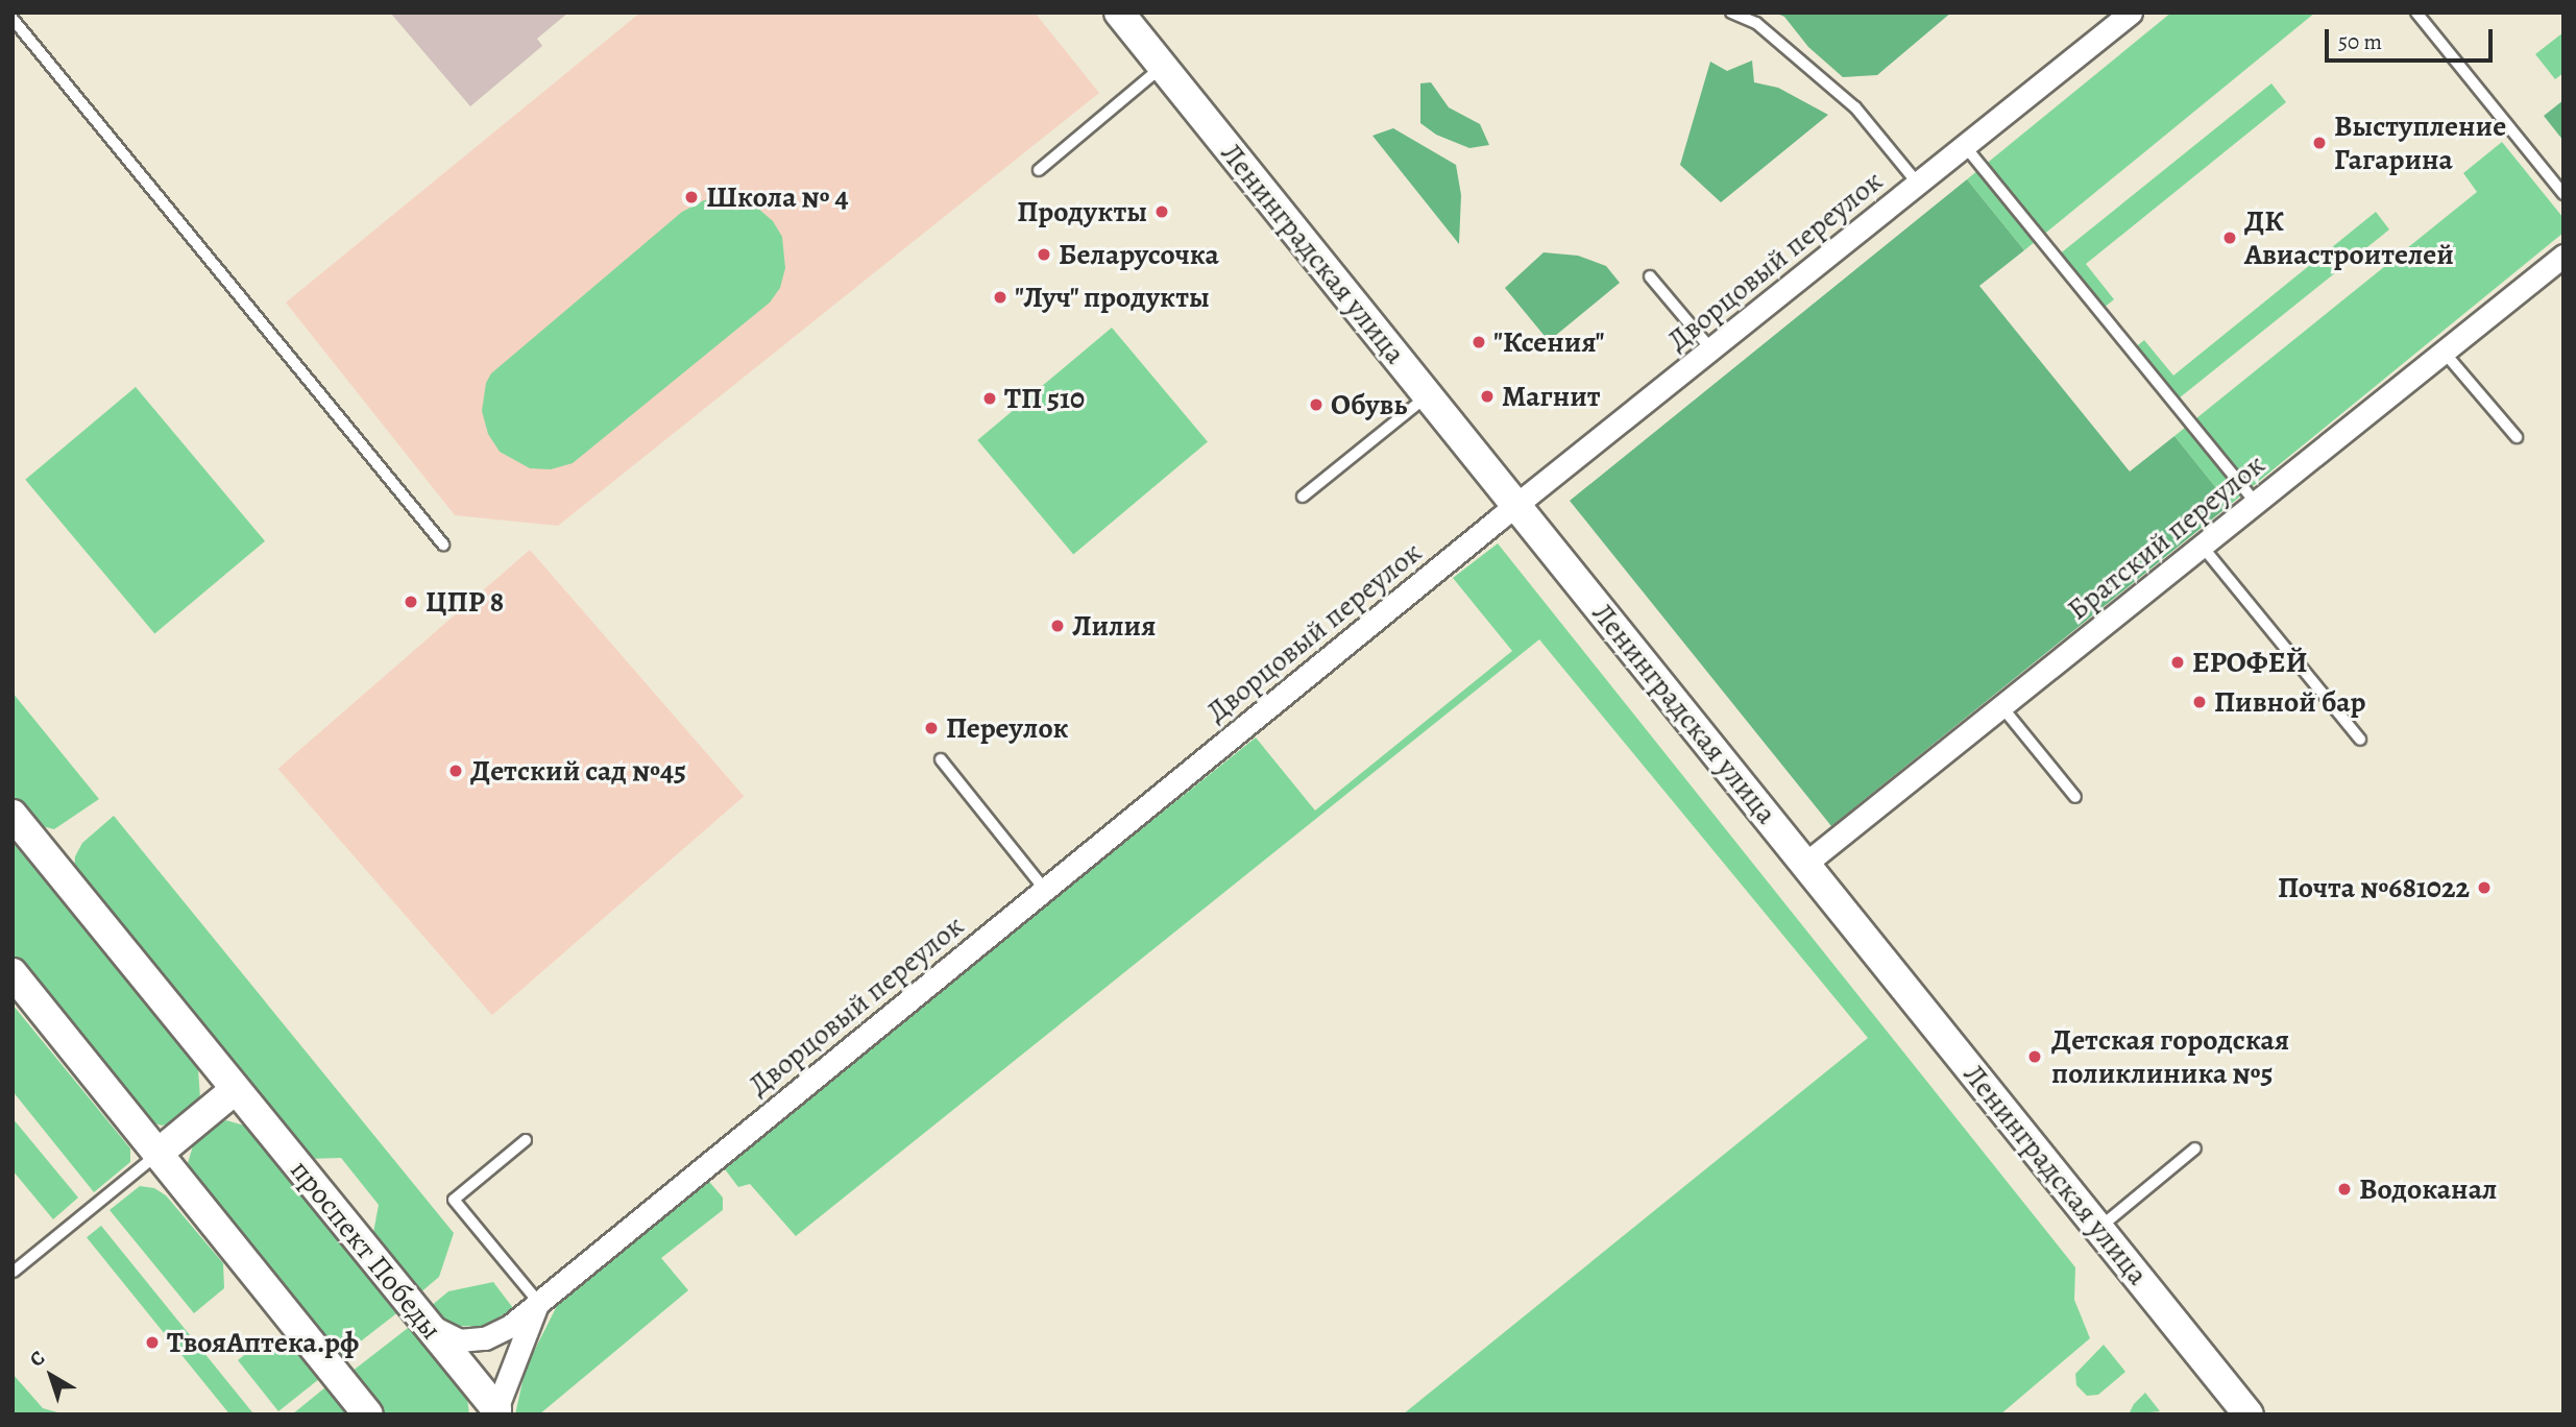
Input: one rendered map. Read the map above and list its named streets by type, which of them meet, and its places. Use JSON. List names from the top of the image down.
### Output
{
  "streets": {
    "main road": ["Ленинградская улица", "проспект Победы"],
    "street": ["Дворцовый переулок", "Братский переулок"]
  },
  "crossings": [
    ["Ленинградская улица", "Дворцовый переулок"],
    ["Ленинградская улица", "Братский переулок"],
    ["Дворцовый переулок", "проспект Победы"]
  ],
  "places": [
    "Выступление Гагарина",
    "Школа № 4",
    "Продукты",
    "ДК Авиастроителей",
    "Беларусочка",
    "\"Луч\" продукты",
    "\"Ксения\"",
    "Магнит",
    "ТП 510",
    "Обувь",
    "ЦПР 8",
    "Лилия",
    "ЕРОФЕЙ",
    "Пивной бар",
    "Переулок",
    "Детский сад №45",
    "Почта №681022",
    "Детская городская поликлиника №5",
    "Водоканал",
    "ТвояАптека.рф"
  ],
  "scale_bar": "50 m",
  "north": "top left"
}
